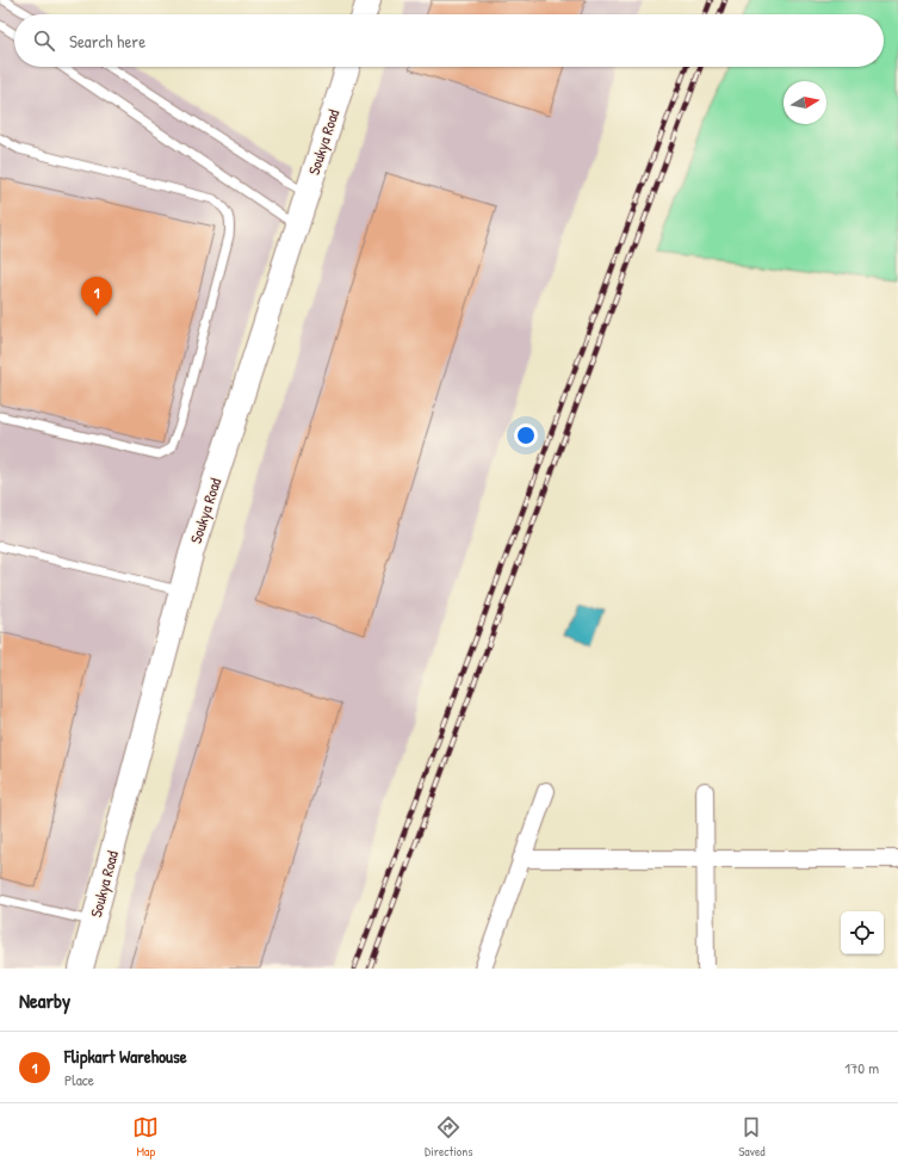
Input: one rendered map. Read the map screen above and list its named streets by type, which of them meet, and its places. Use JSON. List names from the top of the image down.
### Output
{
  "streets": {
    "main road": ["Soukya Road"]
  },
  "north": "right",
  "page": {
    "search": "Search here",
    "pins": "1",
    "heading": "Nearby",
    "list": [
      {
        "mark": "1",
        "name": "Flipkart Warehouse",
        "note": "Place",
        "value": "170 m"
      }
    ],
    "nav": ["Map", "Directions", "Saved"]
  }
}
